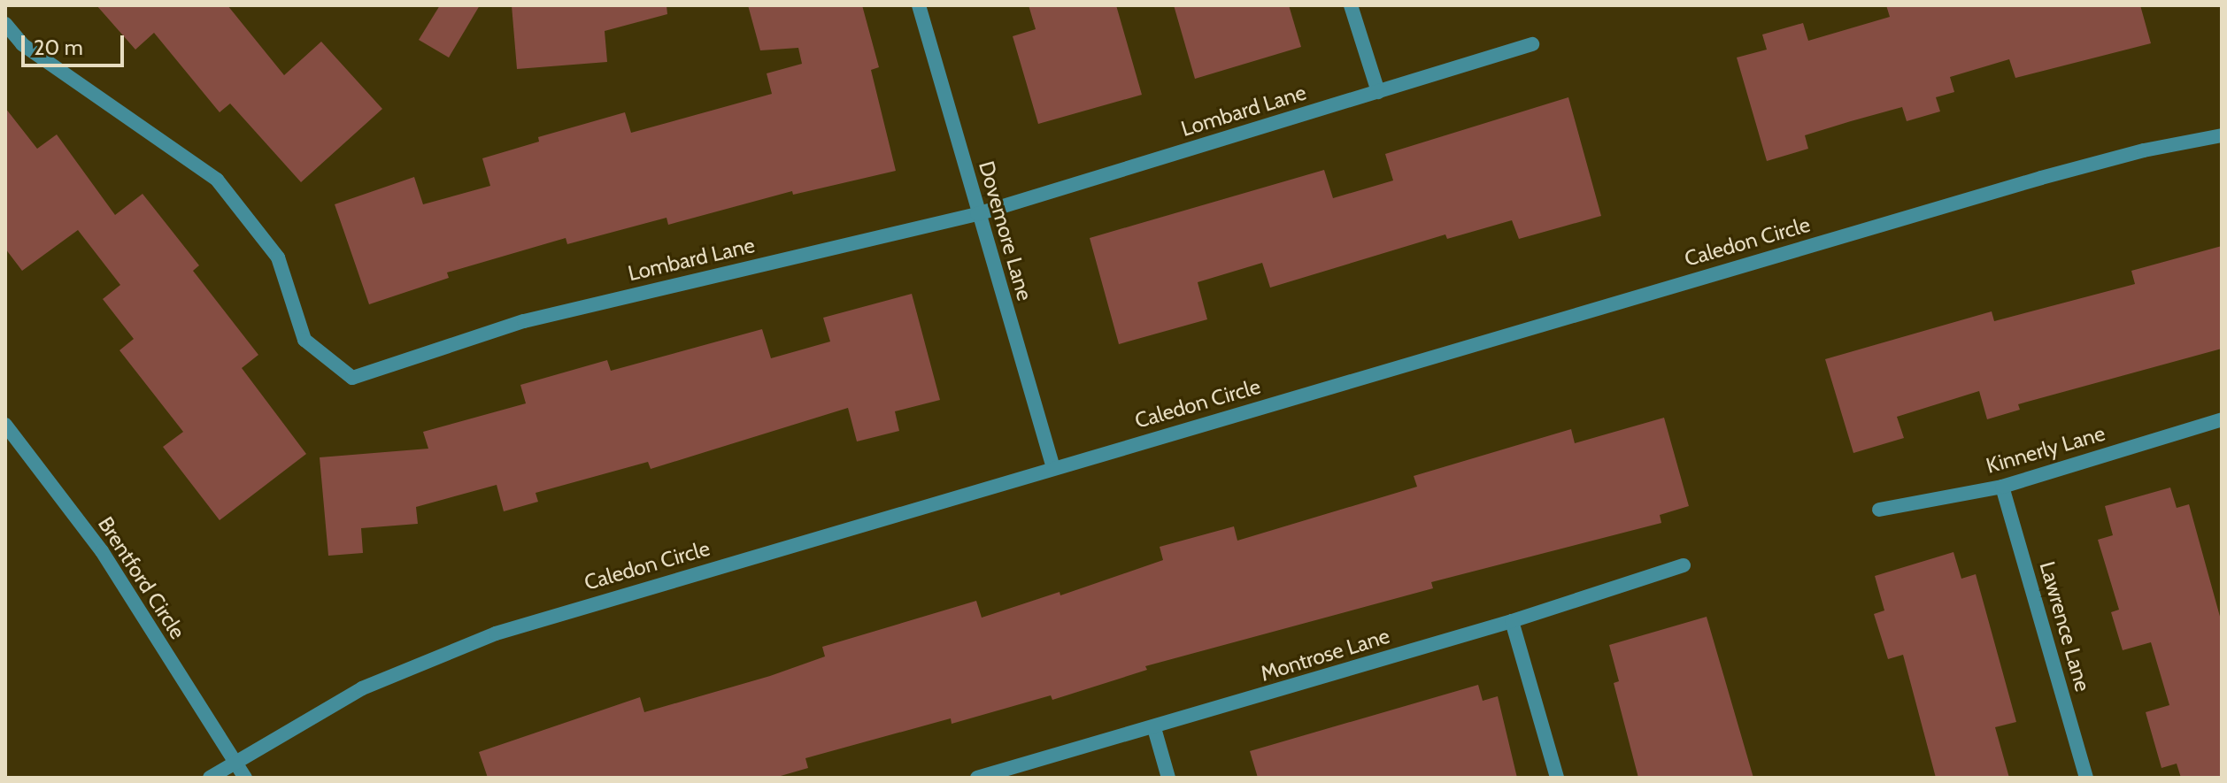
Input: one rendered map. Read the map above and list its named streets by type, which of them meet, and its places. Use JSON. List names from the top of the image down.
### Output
{
  "streets": {
    "street": [
      "Lombard Lane",
      "Dovemore Lane",
      "Caledon Circle",
      "Kinnerly Lane",
      "Brentford Circle",
      "Lawrence Lane",
      "Montrose Lane"
    ]
  },
  "crossings": [
    ["Lombard Lane", "Dovemore Lane"],
    ["Dovemore Lane", "Caledon Circle"],
    ["Caledon Circle", "Brentford Circle"],
    ["Kinnerly Lane", "Lawrence Lane"]
  ],
  "scale_bar": "20 m"
}
